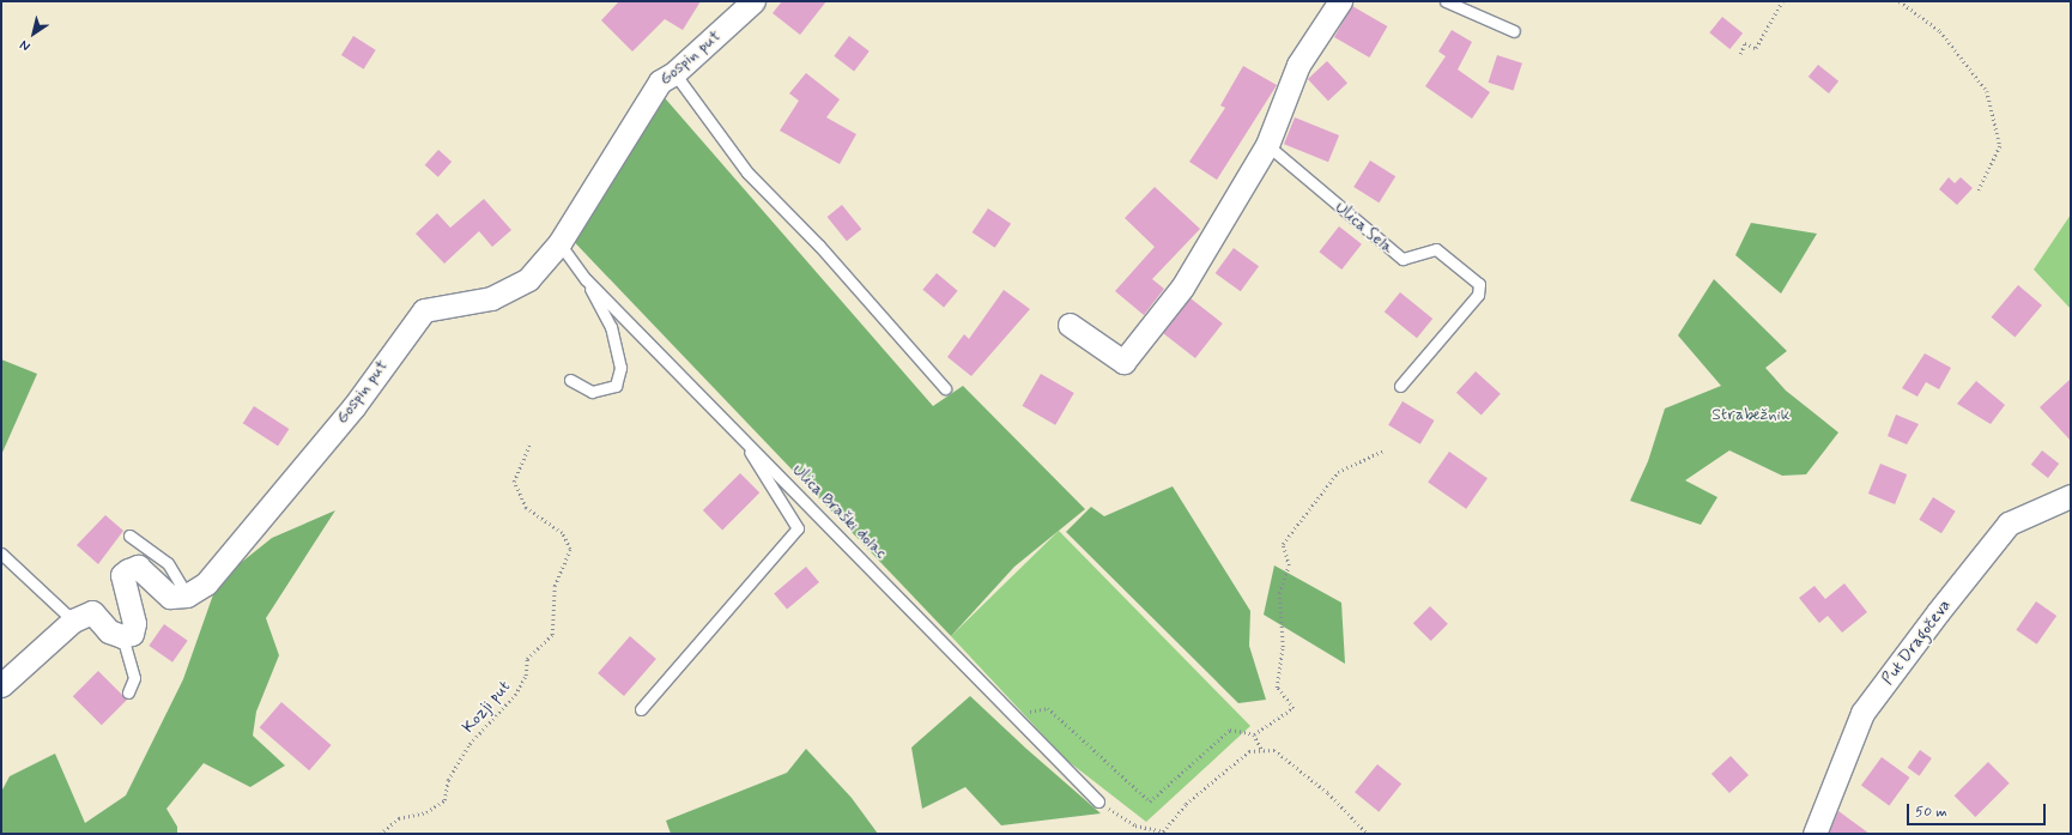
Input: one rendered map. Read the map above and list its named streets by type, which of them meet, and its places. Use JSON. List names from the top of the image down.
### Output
{
  "streets": {
    "street": ["Gospin put", "Put Dragočeva"],
    "lane": ["Ulica Sela", "Ulica Braški dolac"],
    "path": ["Kozji put"]
  },
  "crossings": [
    ["Gospin put", "Ulica Braški dolac"]
  ],
  "parks": ["Strabežnik"],
  "scale_bar": "50 m",
  "north": "bottom left"
}
